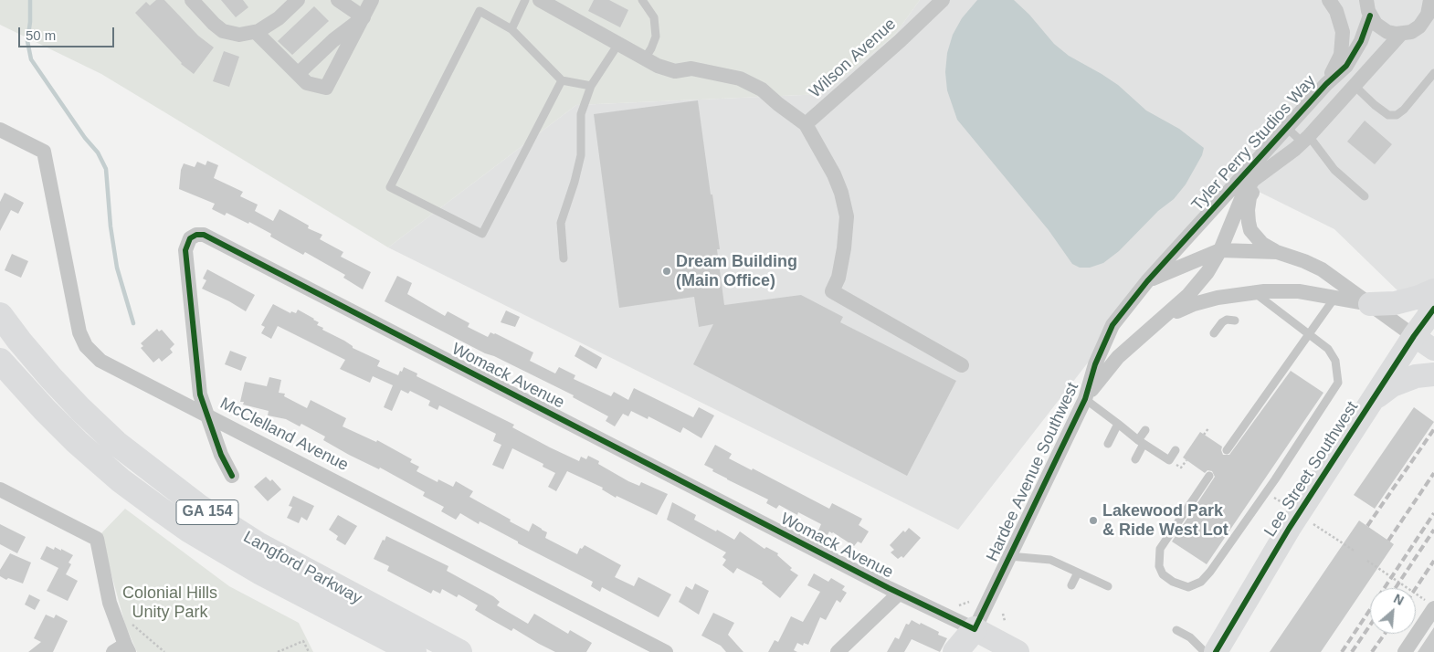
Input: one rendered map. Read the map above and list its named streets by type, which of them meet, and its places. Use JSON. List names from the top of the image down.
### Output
{
  "streets": {
    "highway": ["GA 154", "Langford Parkway"],
    "main road": ["Womack Avenue", "Lee Street Southwest"],
    "street": [
      "Wilson Avenue",
      "Tyler Perry Studios Way",
      "McClelland Avenue",
      "Hardee Avenue Southwest"
    ]
  },
  "crossings": [
    ["Tyler Perry Studios Way", "Hardee Avenue Southwest"],
    ["Womack Avenue", "McClelland Avenue"],
    ["Womack Avenue", "Hardee Avenue Southwest"]
  ],
  "parks": ["Colonial Hills Unity Park"],
  "places": ["Dream Building (Main Office)", "Lakewood Park & Ride West Lot"],
  "scale_bar": "50 m",
  "north": "top right"
}
